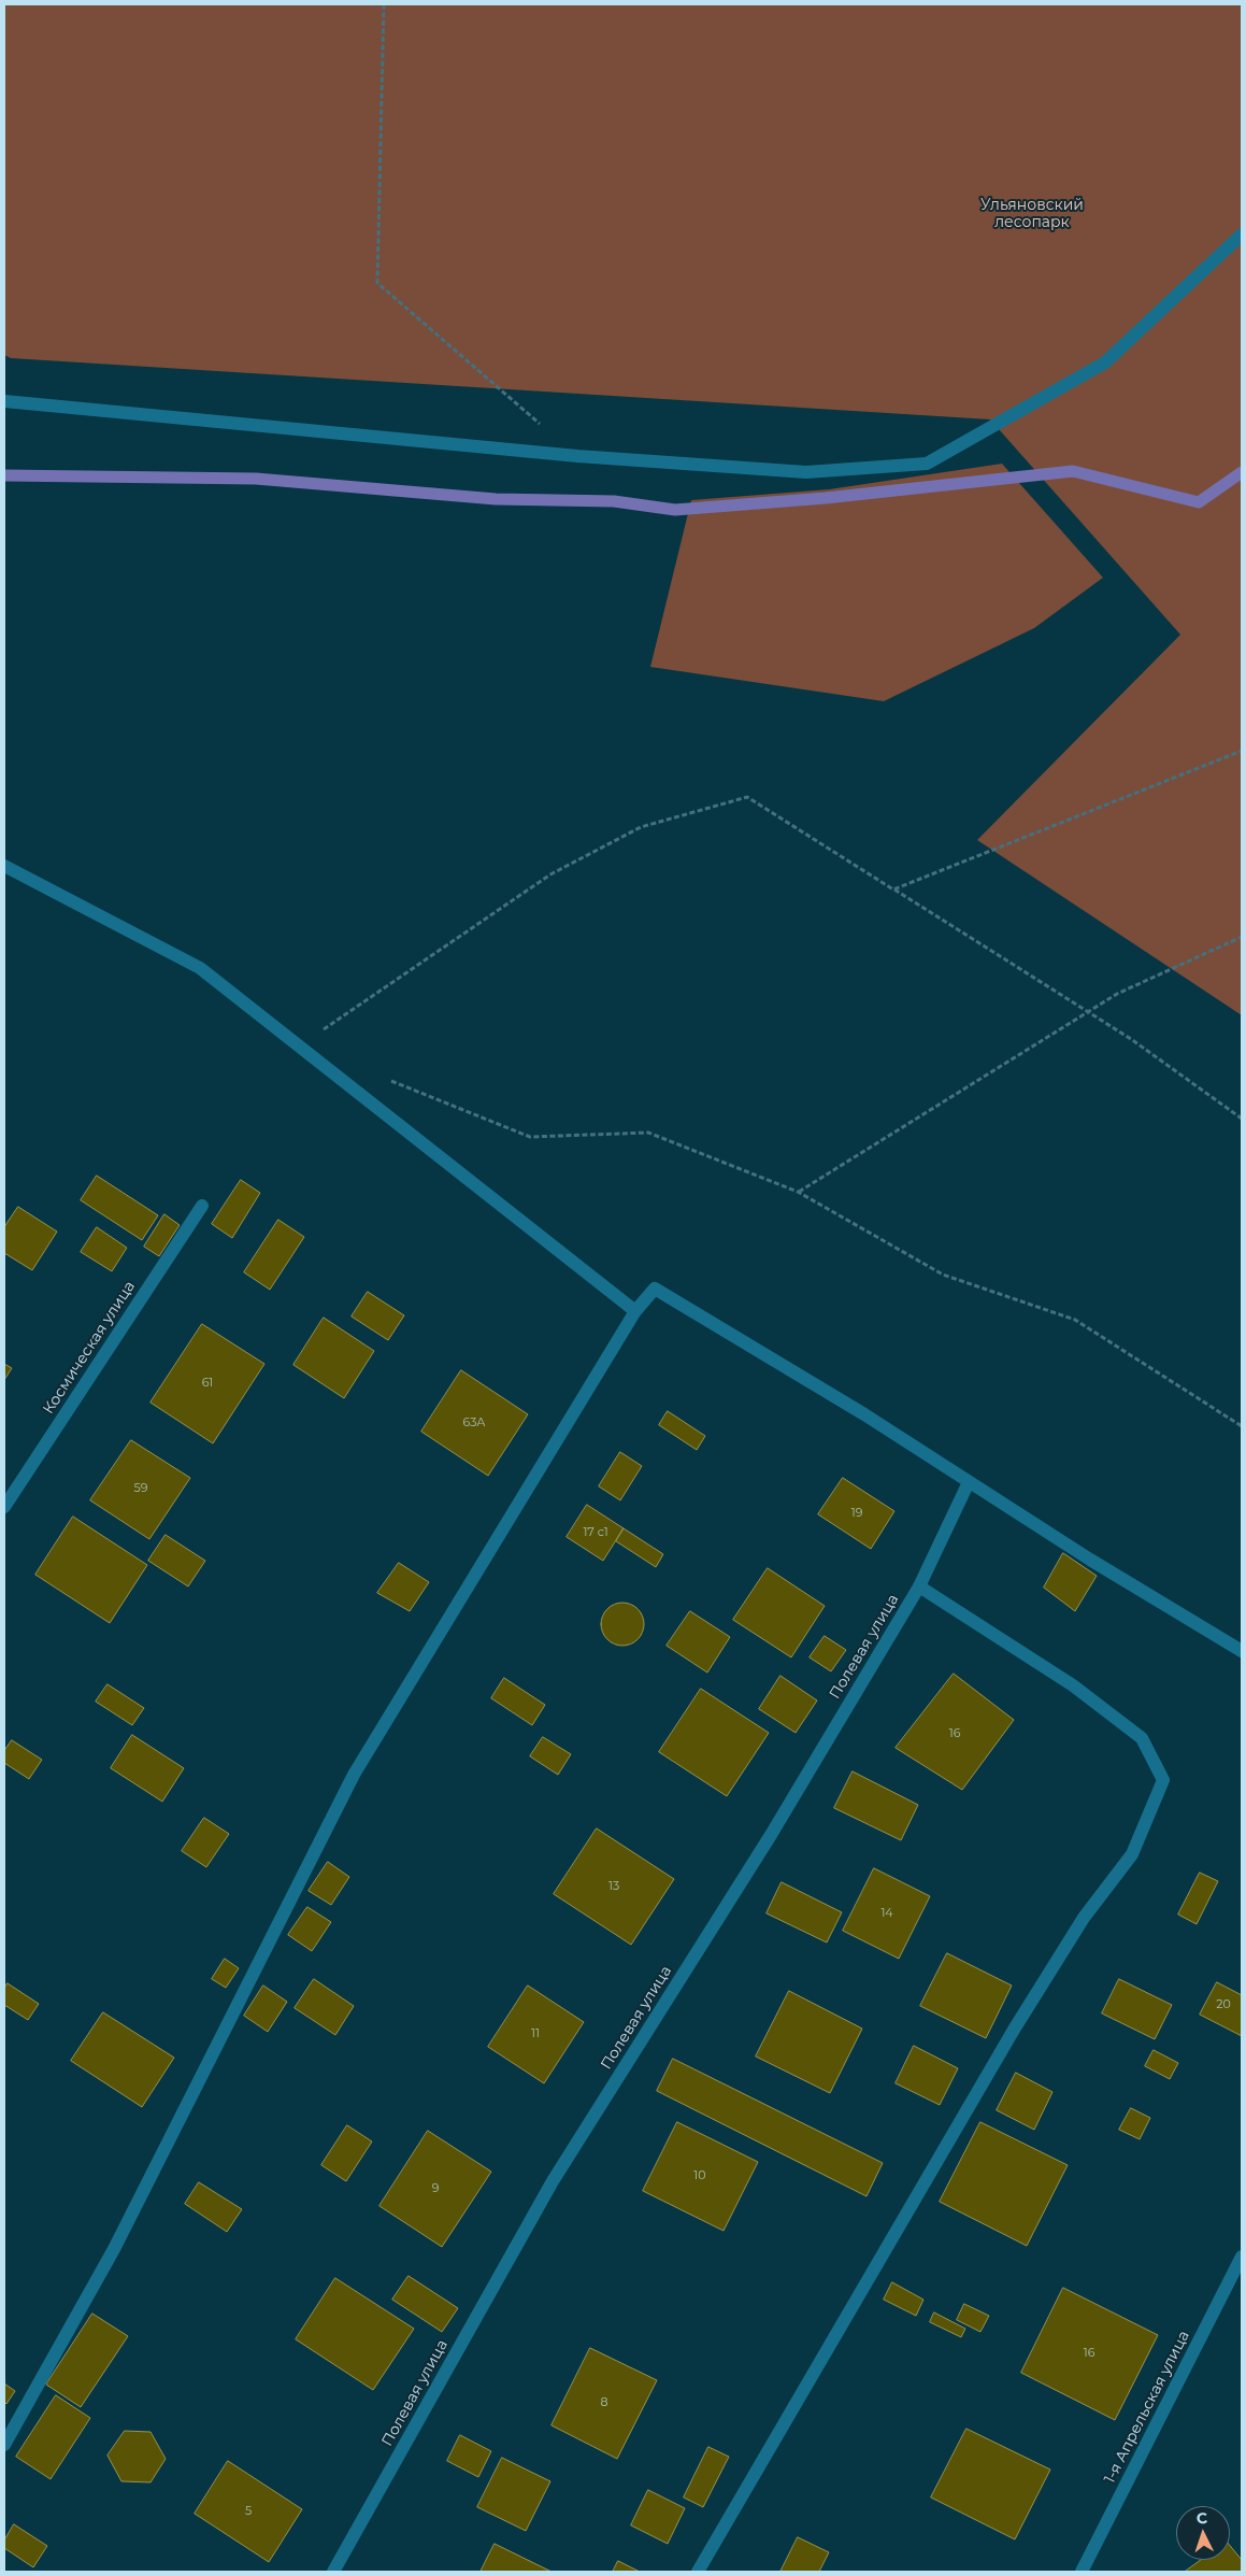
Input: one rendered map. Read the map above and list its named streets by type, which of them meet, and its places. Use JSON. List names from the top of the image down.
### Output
{
  "streets": {
    "street": ["Космическая улица", "Полевая улица", "1-я Апрельская улица"]
  },
  "parks": ["Ульяновский лесопарк"],
  "house_numbers": [
    "61",
    "63А",
    "59",
    "19",
    "17 с1",
    "16",
    "13",
    "14",
    "20",
    "11",
    "10",
    "9",
    "16",
    "8",
    "5"
  ],
  "north": "top"
}
